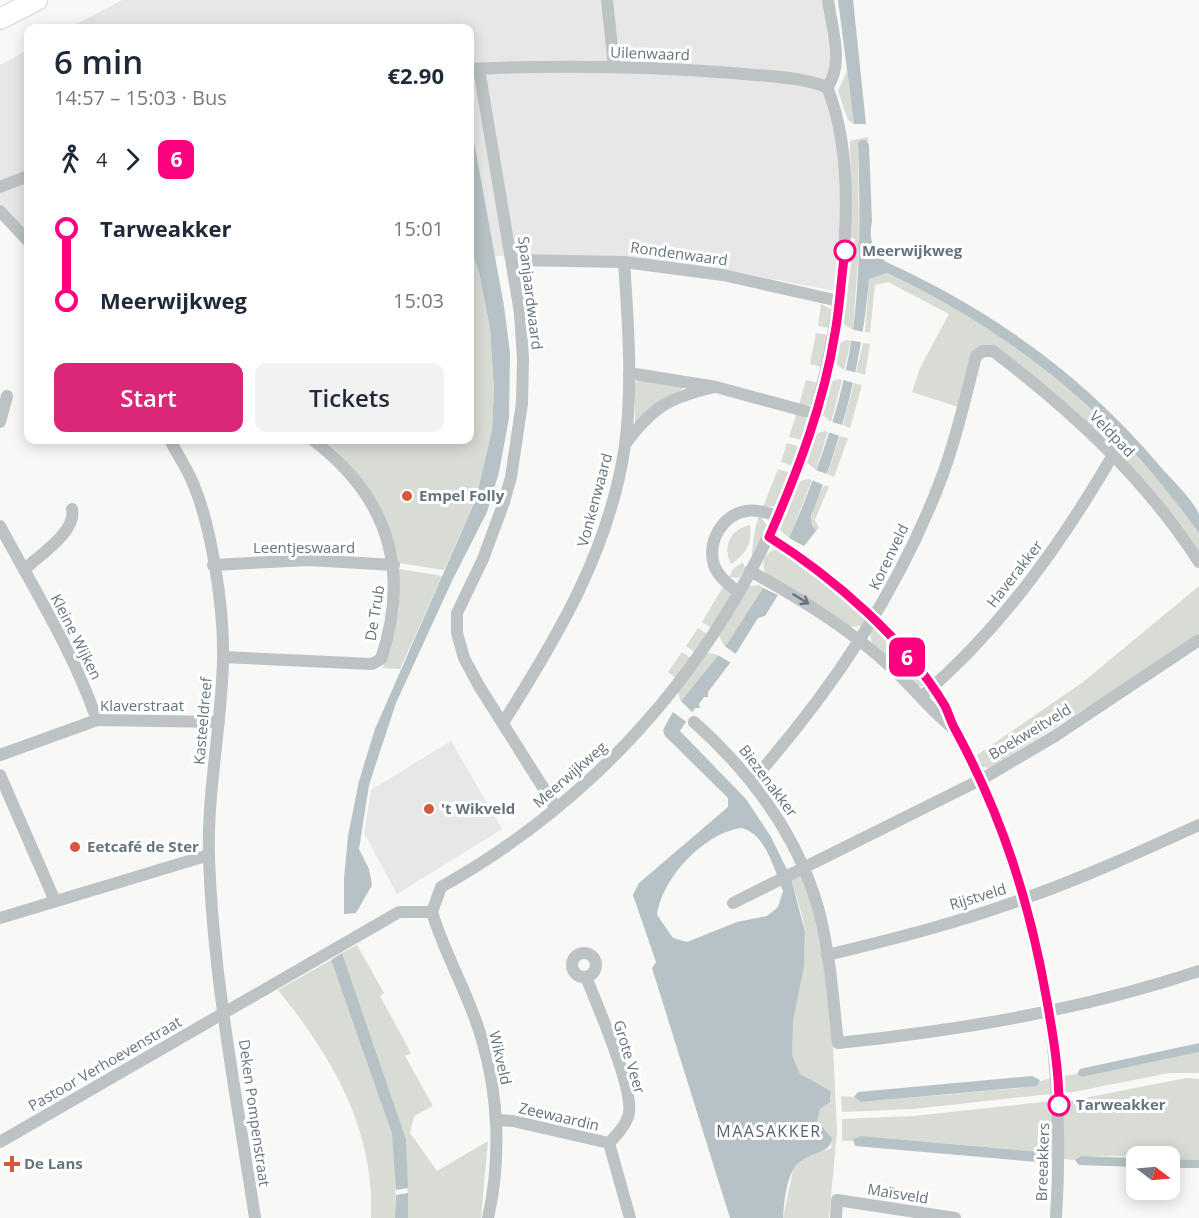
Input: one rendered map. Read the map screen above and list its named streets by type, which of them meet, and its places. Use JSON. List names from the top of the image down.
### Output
{
  "streets": {
    "street": [
      "Uilenwaard",
      "Rondenwaard",
      "Spanjaardwaard",
      "Veldpad",
      "Vonkenwaard",
      "Leentjeswaard",
      "Korenveld",
      "Haverakker",
      "De Trub",
      "Kleine Wijken",
      "Klaverstraat",
      "Kasteeldreef",
      "Boekweitveld",
      "Meerwijkweg",
      "Biezenakker",
      "Rijstveld",
      "Grote Veer",
      "Wikveld",
      "Pastoor Verhoevenstraat",
      "Deken Pompenstraat",
      "Zeewaardin",
      "Breeakkers",
      "Maïsveld"
    ]
  },
  "crossings": [
    ["Uilenwaard", "Spanjaardwaard"],
    ["Uilenwaard", "Meerwijkweg"],
    ["Rondenwaard", "Spanjaardwaard"],
    ["Rondenwaard", "Vonkenwaard"],
    ["Rondenwaard", "Meerwijkweg"],
    ["Spanjaardwaard", "Vonkenwaard"],
    ["Spanjaardwaard", "Meerwijkweg"],
    ["Veldpad", "Korenveld"],
    ["Veldpad", "Haverakker"],
    ["Leentjeswaard", "De Trub"],
    ["Leentjeswaard", "Kasteeldreef"],
    ["Korenveld", "Biezenakker"],
    ["Korenveld", "Breeakkers"],
    ["Haverakker", "Breeakkers"],
    ["De Trub", "Kasteeldreef"],
    ["Kleine Wijken", "Klaverstraat"],
    ["Klaverstraat", "Kasteeldreef"],
    ["Kasteeldreef", "Pastoor Verhoevenstraat"],
    ["Kasteeldreef", "Deken Pompenstraat"],
    ["Boekweitveld", "Biezenakker"],
    ["Boekweitveld", "Breeakkers"],
    ["Meerwijkweg", "Wikveld"],
    ["Meerwijkweg", "Breeakkers"],
    ["Biezenakker", "Rijstveld"],
    ["Biezenakker", "Breeakkers"],
    ["Rijstveld", "Breeakkers"],
    ["Grote Veer", "Zeewaardin"],
    ["Wikveld", "Zeewaardin"],
    ["Pastoor Verhoevenstraat", "Deken Pompenstraat"]
  ],
  "districts": ["MAASAKKER"],
  "places": {
    "other": [
      "Meerwijkweg",
      "Empel Folly",
      "'t Wikveld",
      "Eetcafé de Ster",
      "Tarweakker"
    ],
    "health": ["De Lans"]
  },
  "lines": ["bus line 6"],
  "north": "right",
  "page": {
    "on_map": "6",
    "heading": ["6 min", "14:57 – 15:03 · Bus", "€2.90"],
    "legs": ["4", "6"],
    "list": [
      {
        "name": "Tarweakker",
        "value": "15:01"
      },
      {
        "name": "Meerwijkweg",
        "value": "15:03"
      }
    ],
    "buttons": ["Start", "Tickets"]
  }
}
